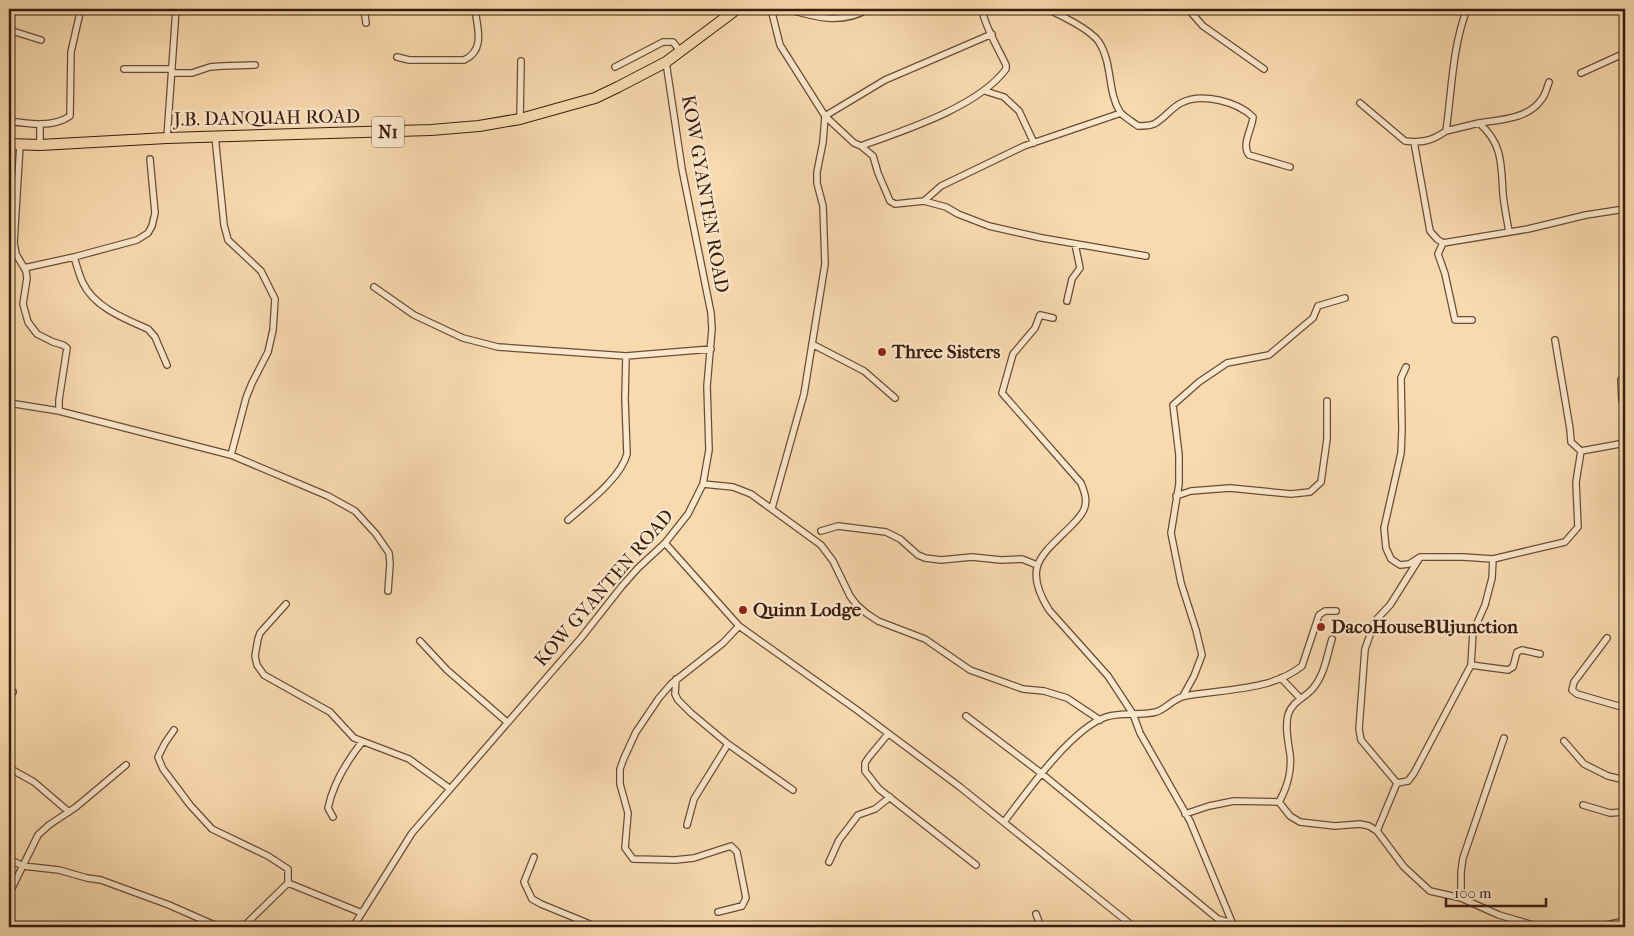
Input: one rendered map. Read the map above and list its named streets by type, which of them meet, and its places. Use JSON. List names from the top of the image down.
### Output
{
  "streets": {
    "highway": ["J.B. DANQUAH ROAD", "N1"],
    "street": ["KOW GYANTEN ROAD"]
  },
  "crossings": [
    ["J.B. DANQUAH ROAD", "KOW GYANTEN ROAD"]
  ],
  "places": ["Three Sisters", "Quinn Lodge", "DacoHouseBUjunction"],
  "scale_bar": "100 m"
}
